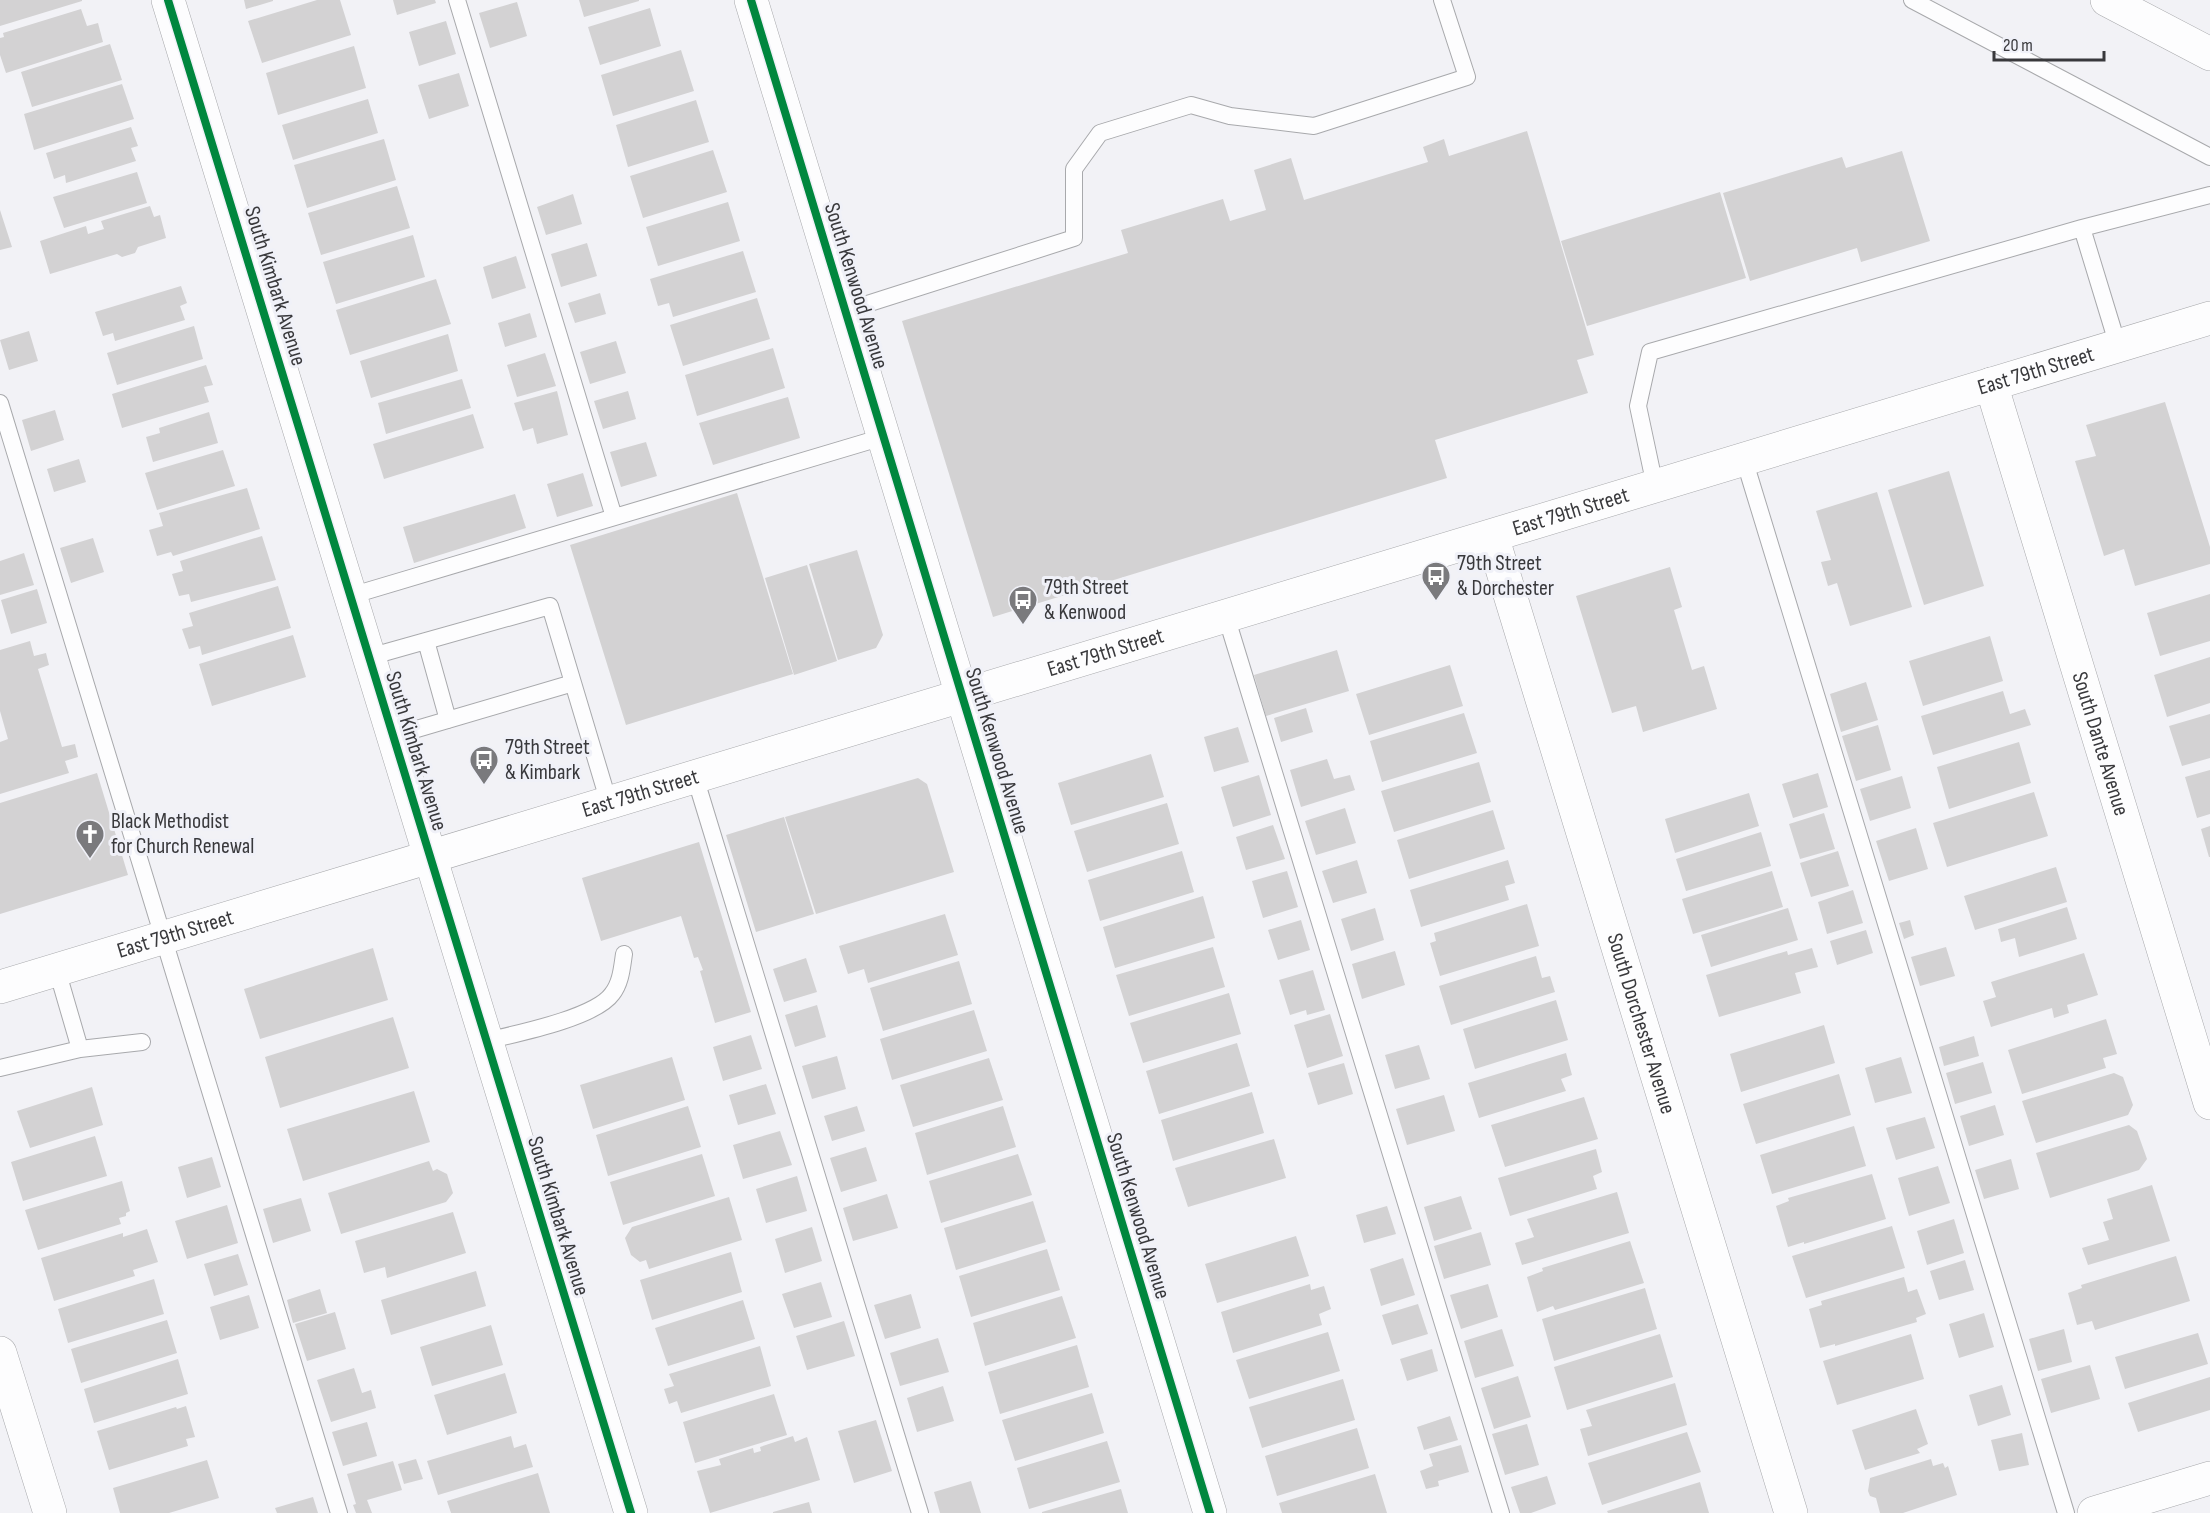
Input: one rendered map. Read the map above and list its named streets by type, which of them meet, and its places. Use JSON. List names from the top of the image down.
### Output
{
  "streets": {
    "main road": [
      "South Kimbark Avenue",
      "South Kenwood Avenue",
      "East 79th Street",
      "South Dante Avenue",
      "South Dorchester Avenue"
    ]
  },
  "crossings": [
    ["South Kimbark Avenue", "East 79th Street"],
    ["South Kenwood Avenue", "East 79th Street"],
    ["East 79th Street", "South Dante Avenue"],
    ["East 79th Street", "South Dorchester Avenue"]
  ],
  "places": {
    "bus stop": ["79th Street & Dorchester", "79th Street & Kenwood", "79th Street & Kimbark"],
    "church": ["Black Methodist for Church Renewal"]
  },
  "scale_bar": "20 m"
}
